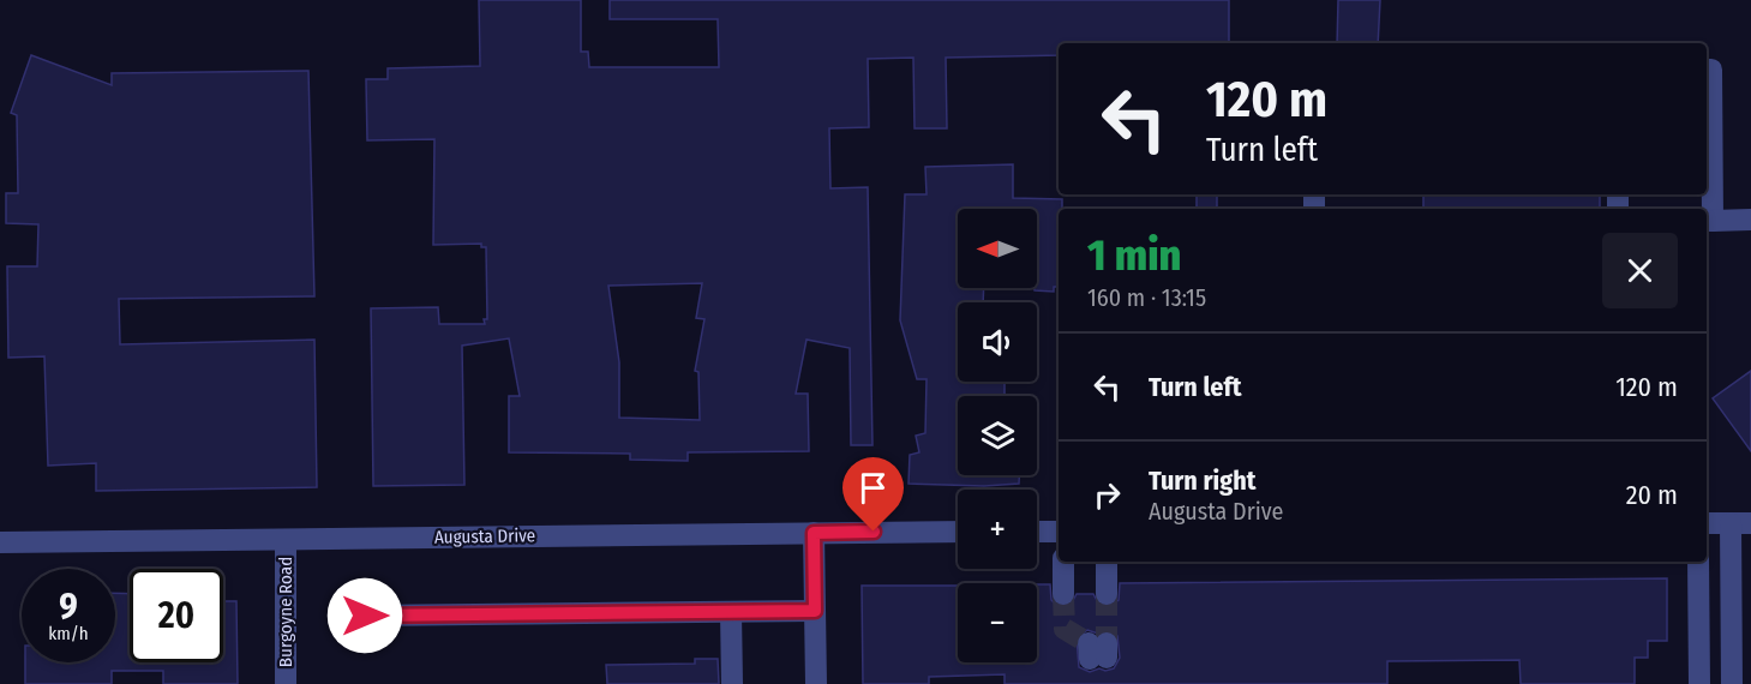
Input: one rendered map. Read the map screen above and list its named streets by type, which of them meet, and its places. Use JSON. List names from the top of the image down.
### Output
{
  "streets": {
    "street": ["Augusta Drive", "Burgoyne Road"]
  },
  "crossings": [
    ["Augusta Drive", "Burgoyne Road"]
  ],
  "north": "left",
  "page": {
    "turn": ["120 m", "Turn left"],
    "map_buttons": ["+", "−"],
    "heading": ["1 min", "160 m · 13:15"],
    "list": [
      {
        "name": "Turn left",
        "value": "120 m"
      },
      {
        "name": "Turn right",
        "note": "Augusta Drive",
        "value": "20 m"
      }
    ],
    "speed": "9 km/h",
    "limit": "20"
  }
}
